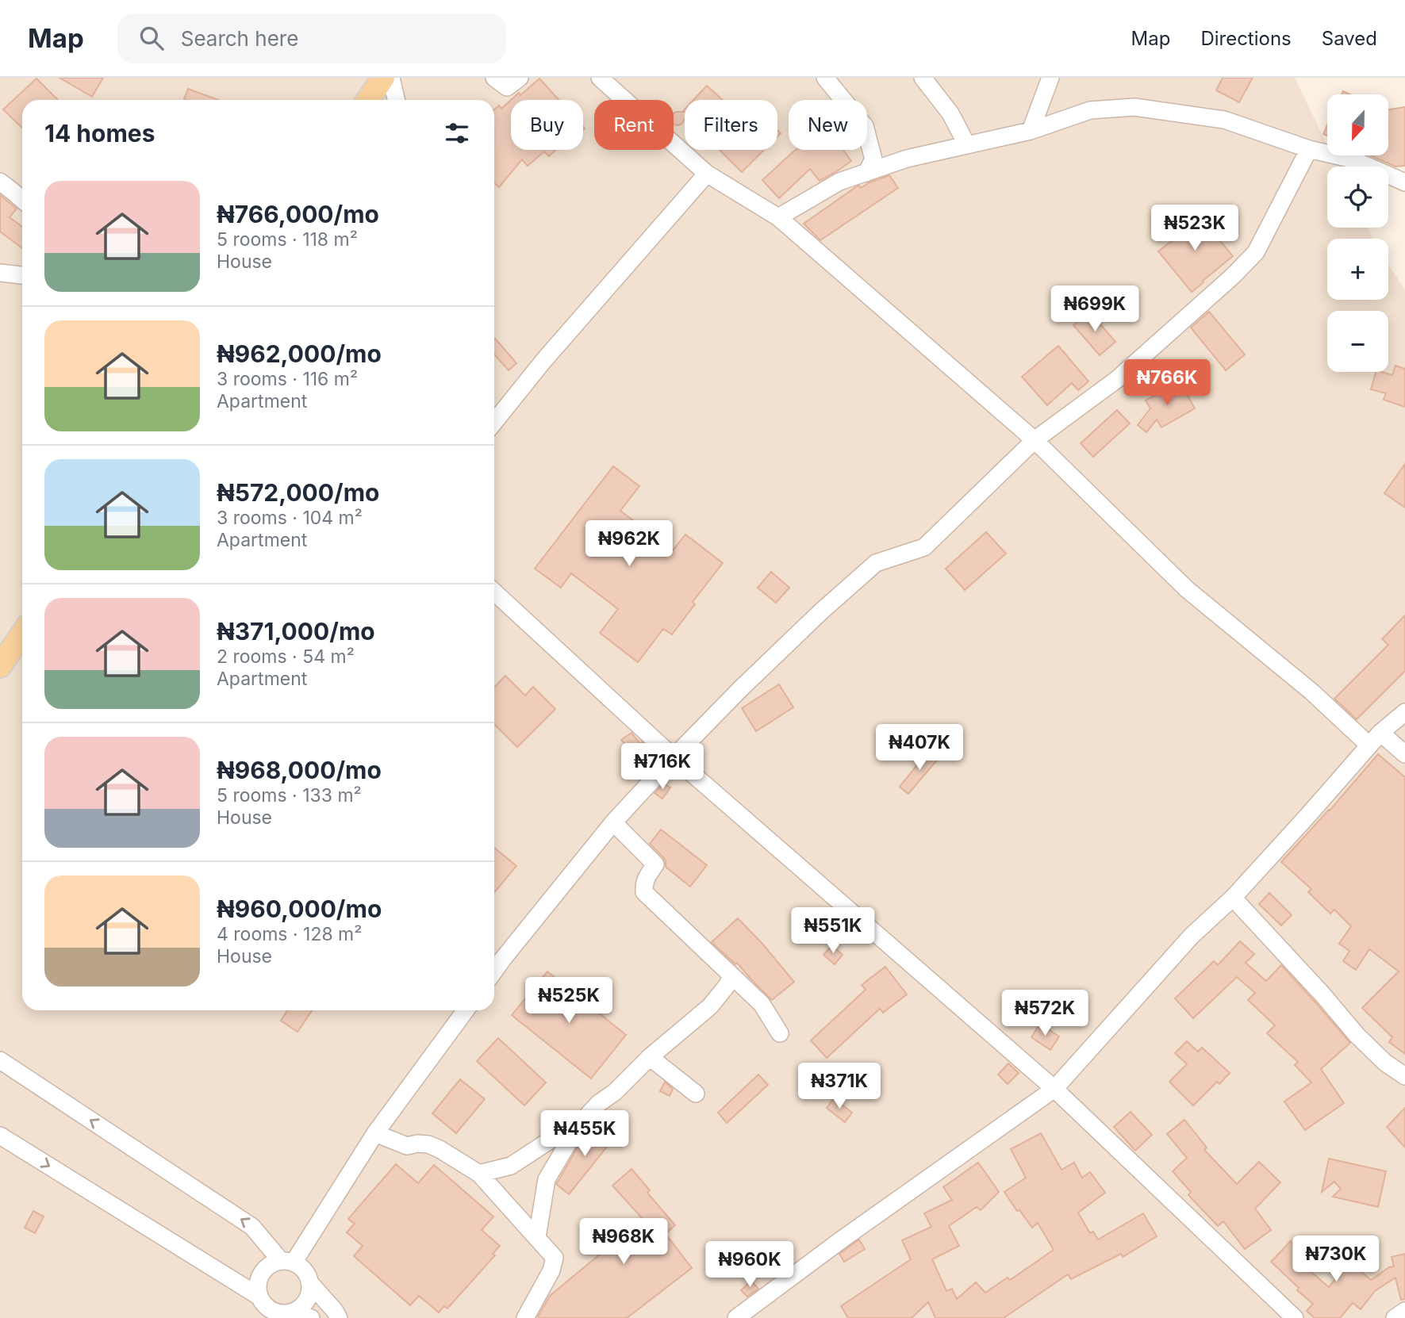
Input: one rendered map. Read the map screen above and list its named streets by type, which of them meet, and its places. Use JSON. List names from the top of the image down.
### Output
{
  "north": "bottom",
  "page": {
    "header": "Map",
    "search": "Search here",
    "nav": ["Map", "Directions", "Saved"],
    "map_buttons": ["+", "−"],
    "chip": [
      "Buy",
      "Rent",
      "Filters",
      "New"
    ],
    "heading": "14 homes",
    "list": [
      {
        "name": "₦766,000/mo",
        "note": "5 rooms · 118 m² · House"
      },
      {
        "name": "₦962,000/mo",
        "note": "3 rooms · 116 m² · Apartment"
      },
      {
        "name": "₦572,000/mo",
        "note": "3 rooms · 104 m² · Apartment"
      },
      {
        "name": "₦371,000/mo",
        "note": "2 rooms · 54 m² · Apartment"
      },
      {
        "name": "₦968,000/mo",
        "note": "5 rooms · 133 m² · House"
      },
      {
        "name": "₦960,000/mo",
        "note": "4 rooms · 128 m² · House"
      }
    ],
    "price": [
      "₦523K",
      "₦699K",
      "₦766K",
      "₦962K",
      "₦407K",
      "₦716K",
      "₦551K",
      "₦525K",
      "₦572K",
      "₦371K",
      "₦455K",
      "₦968K",
      "₦730K",
      "₦960K"
    ]
  }
}
